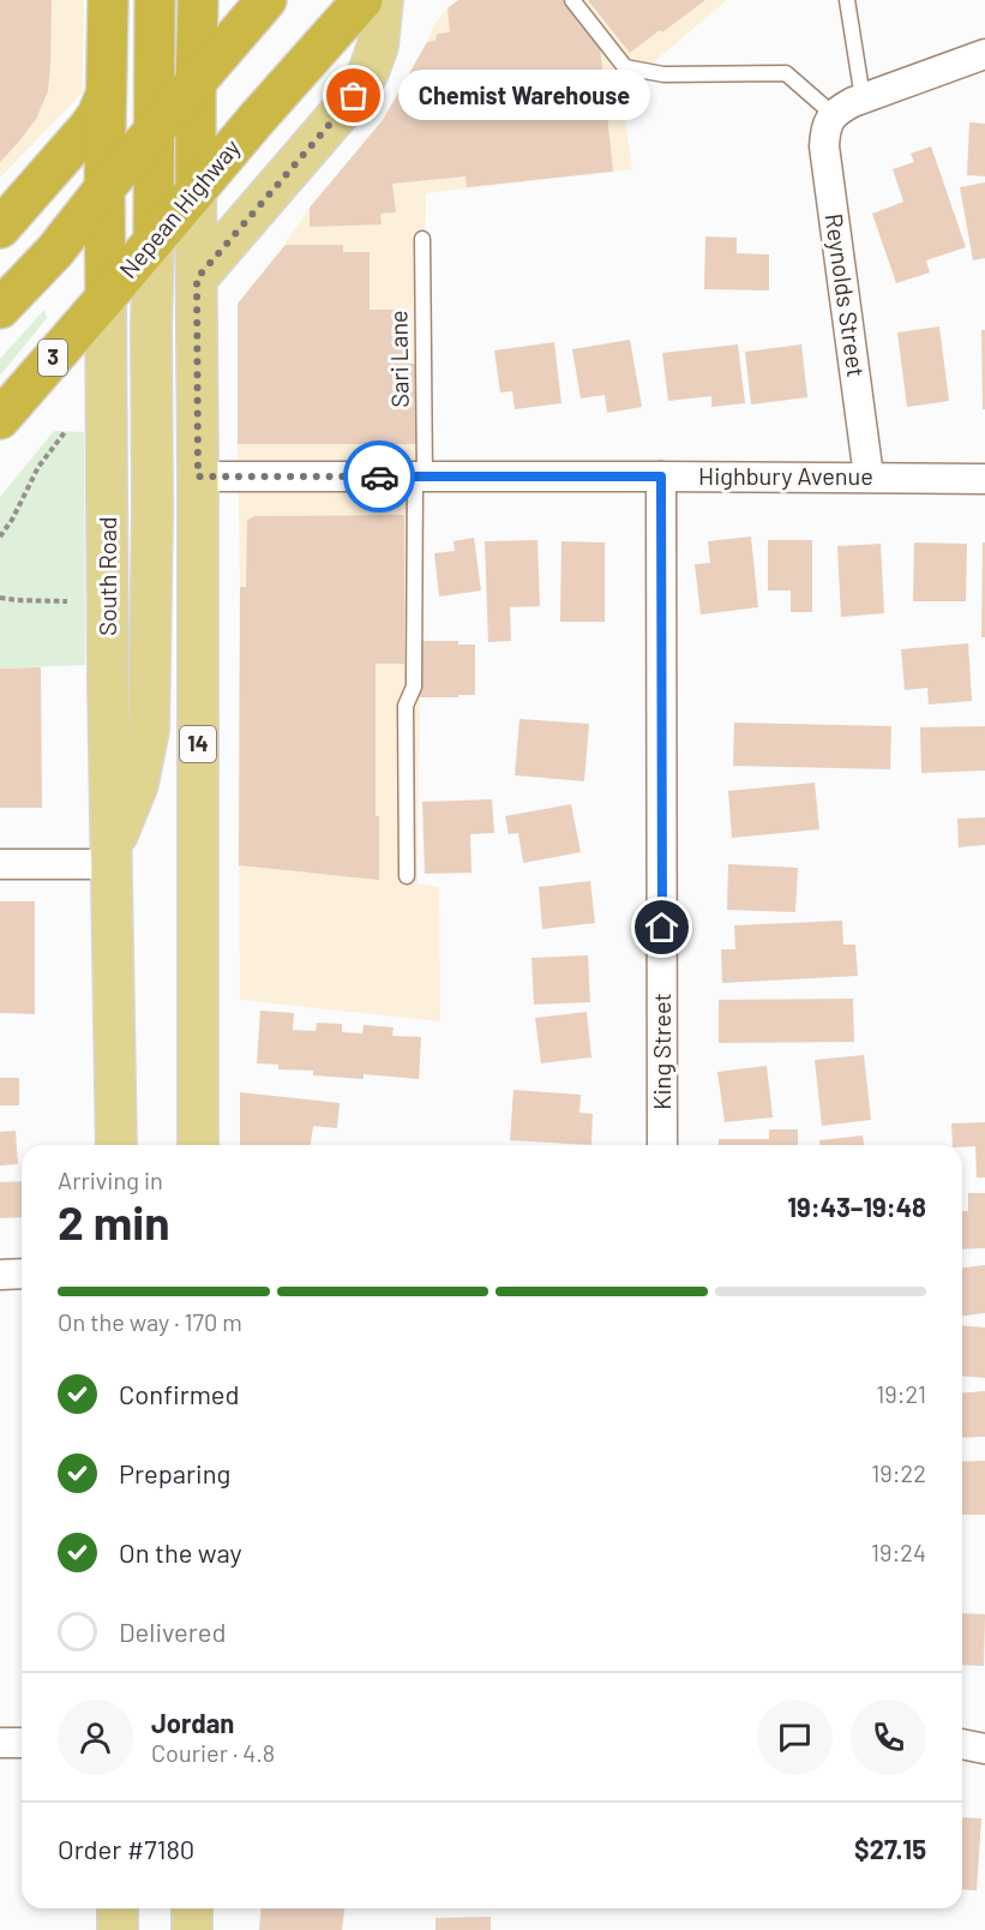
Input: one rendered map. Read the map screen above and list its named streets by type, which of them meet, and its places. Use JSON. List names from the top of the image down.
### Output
{
  "streets": {
    "highway": [
      "Nepean Highway",
      "3",
      "South Road",
      "14"
    ],
    "street": ["Reynolds Street", "Highbury Avenue", "King Street"],
    "lane": ["Sari Lane"]
  },
  "crossings": [
    ["Nepean Highway", "South Road"],
    ["Nepean Highway", "14"],
    ["Reynolds Street", "Highbury Avenue"],
    ["Sari Lane", "Highbury Avenue"],
    ["Highbury Avenue", "14"],
    ["Highbury Avenue", "King Street"]
  ],
  "places": ["Chemist Warehouse"],
  "page": {
    "bubble": "Chemist Warehouse",
    "heading": ["2 min", "Arriving in", "19:43–19:48"],
    "panel": [
      "Jordan",
      "Courier · 4.8",
      "Order #7180",
      "$27.15"
    ],
    "bar": "On the way · 170 m",
    "list": [
      ["Confirmed", "19:21"],
      ["Preparing", "19:22"],
      ["On the way", "19:24"],
      "Delivered"
    ]
  }
}
